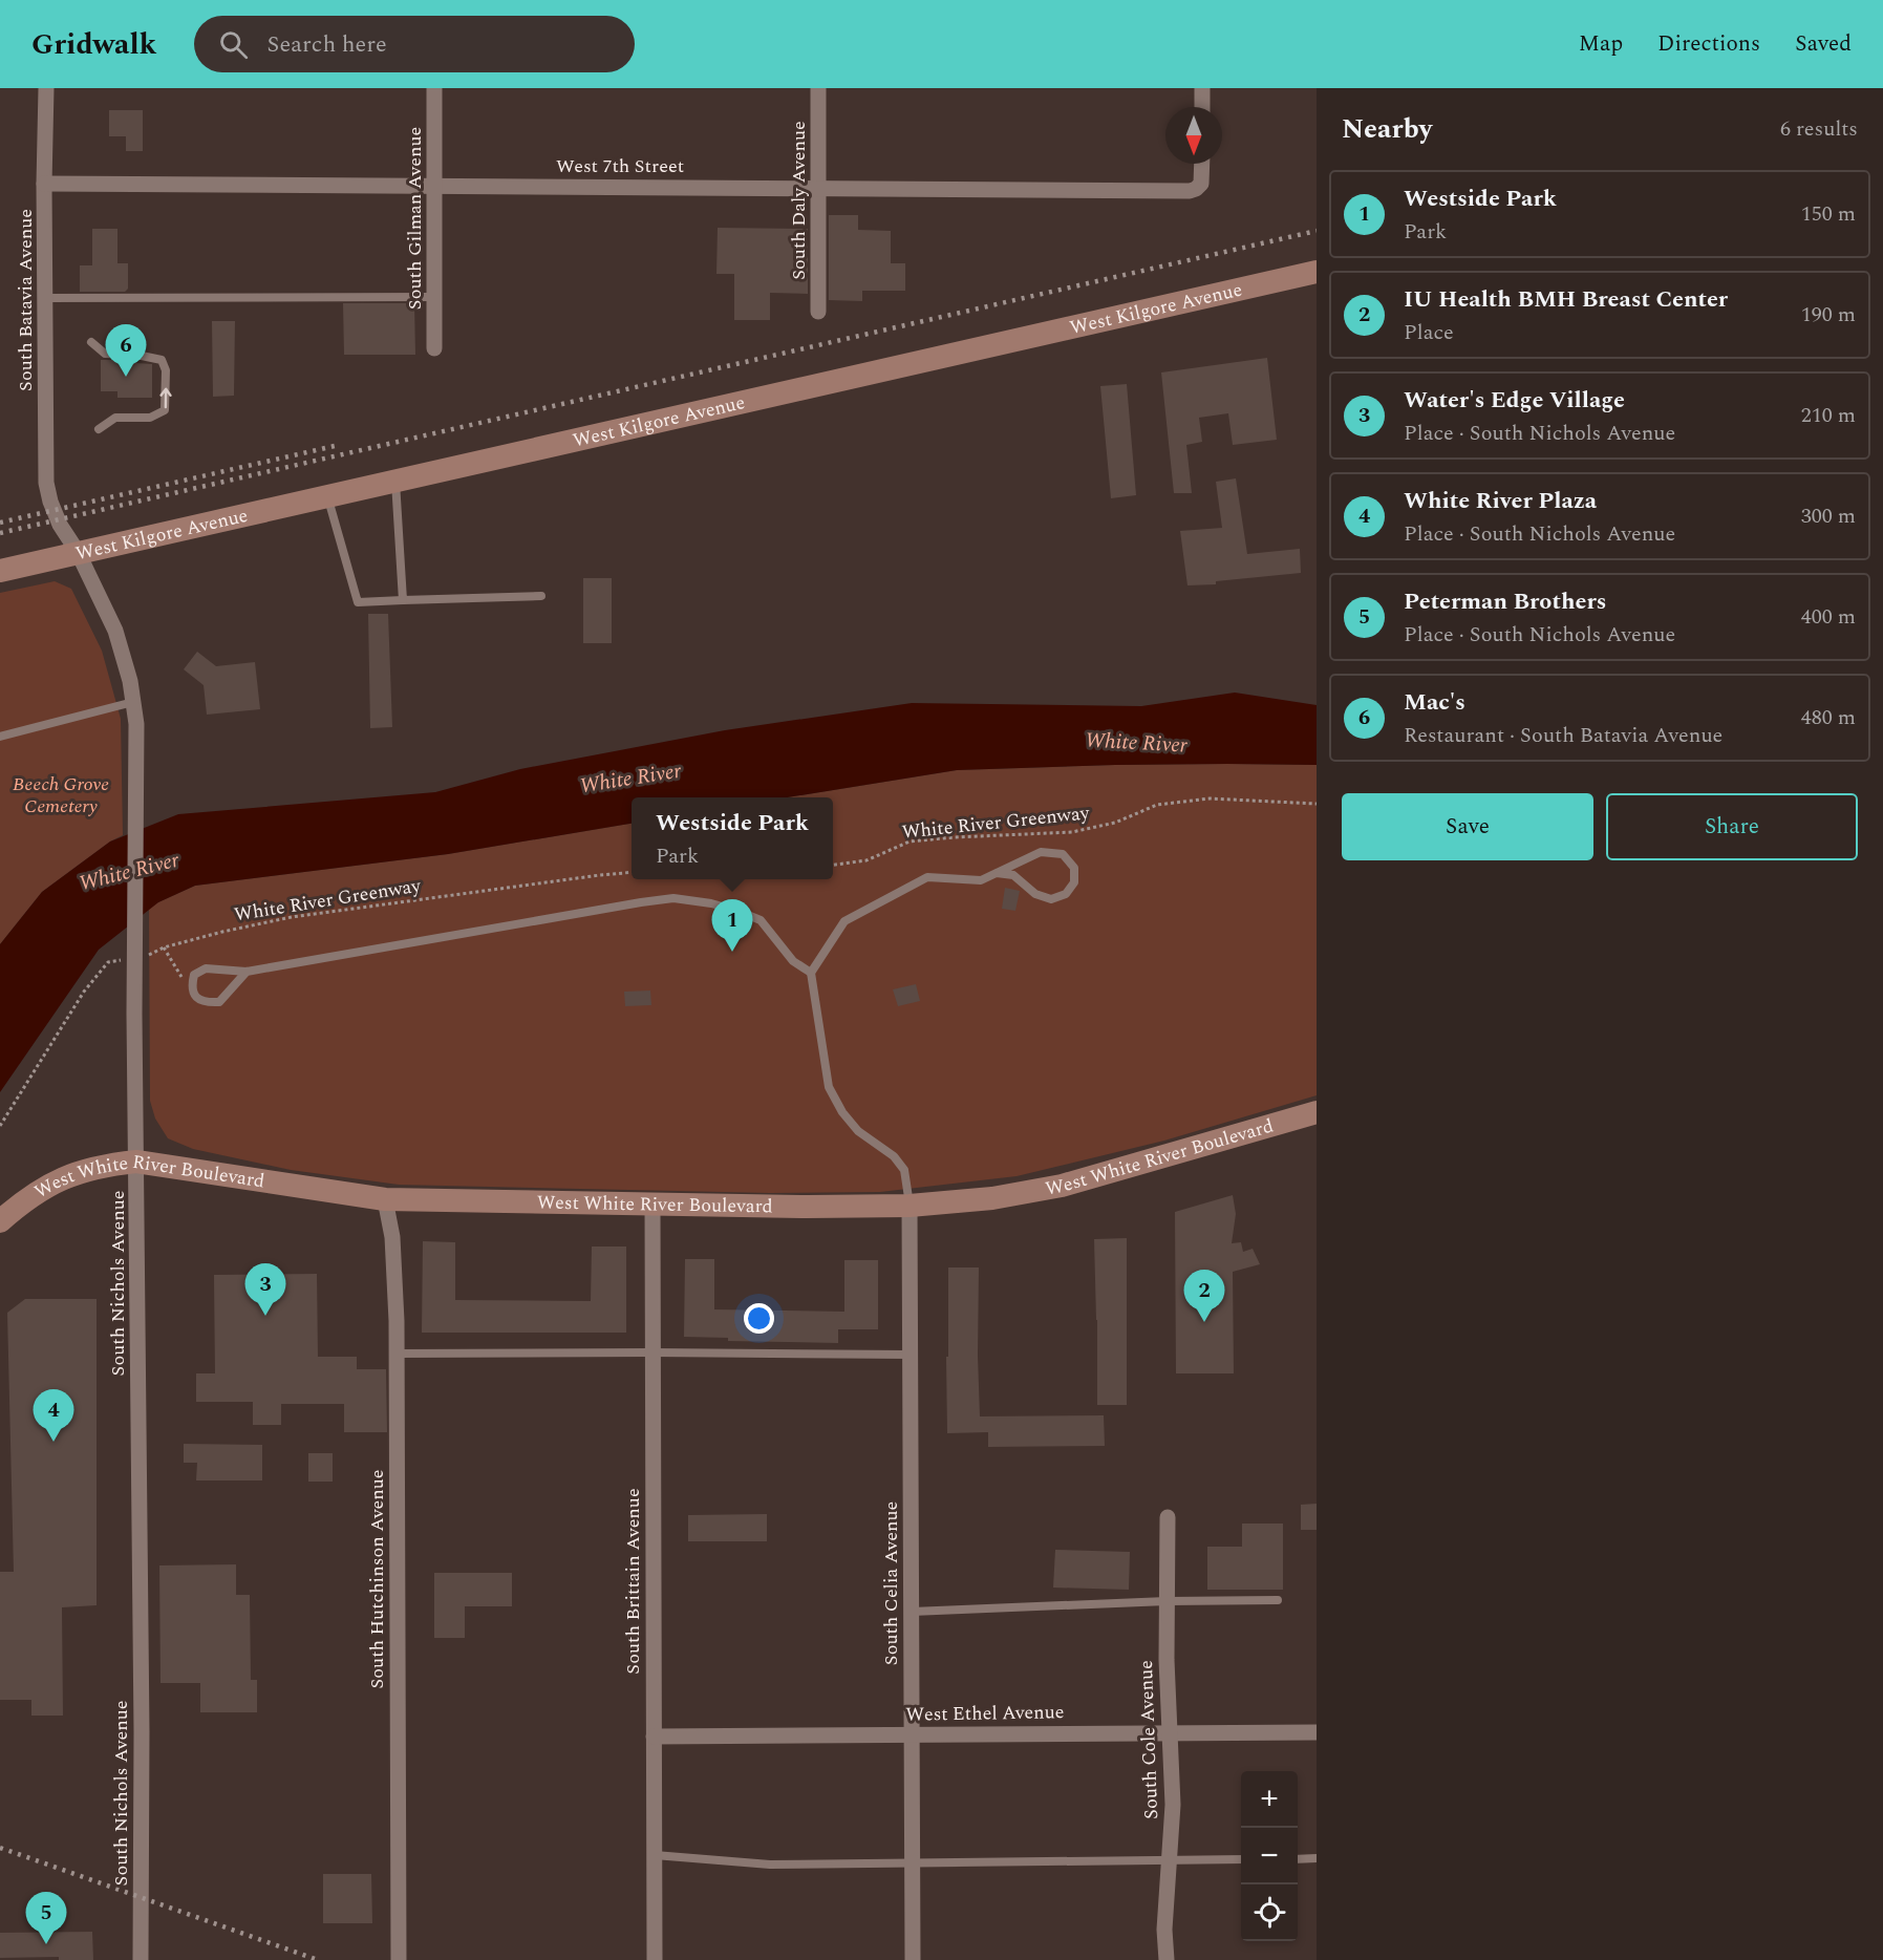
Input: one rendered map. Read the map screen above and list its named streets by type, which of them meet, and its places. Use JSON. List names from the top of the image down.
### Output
{
  "streets": {
    "main road": ["West Kilgore Avenue", "West White River Boulevard"],
    "street": [
      "West 7th Street",
      "South Daly Avenue",
      "South Gilman Avenue",
      "South Batavia Avenue",
      "South Nichols Avenue",
      "South Hutchinson Avenue",
      "South Brittain Avenue",
      "South Celia Avenue",
      "West Ethel Avenue",
      "South Cole Avenue"
    ],
    "path": ["White River Greenway"]
  },
  "crossings": [
    ["West 7th Street", "South Daly Avenue"],
    ["West 7th Street", "South Gilman Avenue"],
    ["West 7th Street", "South Batavia Avenue"],
    ["South Batavia Avenue", "South Nichols Avenue"],
    ["West Kilgore Avenue", "South Nichols Avenue"],
    ["West White River Boulevard", "South Nichols Avenue"],
    ["West White River Boulevard", "South Hutchinson Avenue"],
    ["West White River Boulevard", "South Brittain Avenue"],
    ["West White River Boulevard", "South Celia Avenue"],
    ["South Brittain Avenue", "West Ethel Avenue"],
    ["South Celia Avenue", "West Ethel Avenue"],
    ["West Ethel Avenue", "South Cole Avenue"]
  ],
  "water": ["White River"],
  "parks": ["Beech Grove Cemetery"],
  "north": "bottom",
  "page": {
    "header": "Gridwalk",
    "search": "Search here",
    "nav": ["Map", "Directions", "Saved"],
    "heading": ["Nearby", "6 results"],
    "list": [
      {
        "mark": "1",
        "name": "Westside Park",
        "note": "Park",
        "value": "150 m"
      },
      {
        "mark": "2",
        "name": "IU Health BMH Breast Center",
        "note": "Place",
        "value": "190 m"
      },
      {
        "mark": "3",
        "name": "Water's Edge Village",
        "note": "Place · South Nichols Avenue",
        "value": "210 m"
      },
      {
        "mark": "4",
        "name": "White River Plaza",
        "note": "Place · South Nichols Avenue",
        "value": "300 m"
      },
      {
        "mark": "5",
        "name": "Peterman Brothers",
        "note": "Place · South Nichols Avenue",
        "value": "400 m"
      },
      {
        "mark": "6",
        "name": "Mac's",
        "note": "Restaurant · South Batavia Avenue",
        "value": "480 m"
      }
    ],
    "pins": [
      "6",
      "1",
      "3",
      "2",
      "4",
      "5"
    ],
    "buttons": ["Save", "Share"],
    "popup": ["Westside Park", "Park"],
    "map_buttons": ["+", "−"]
  }
}
